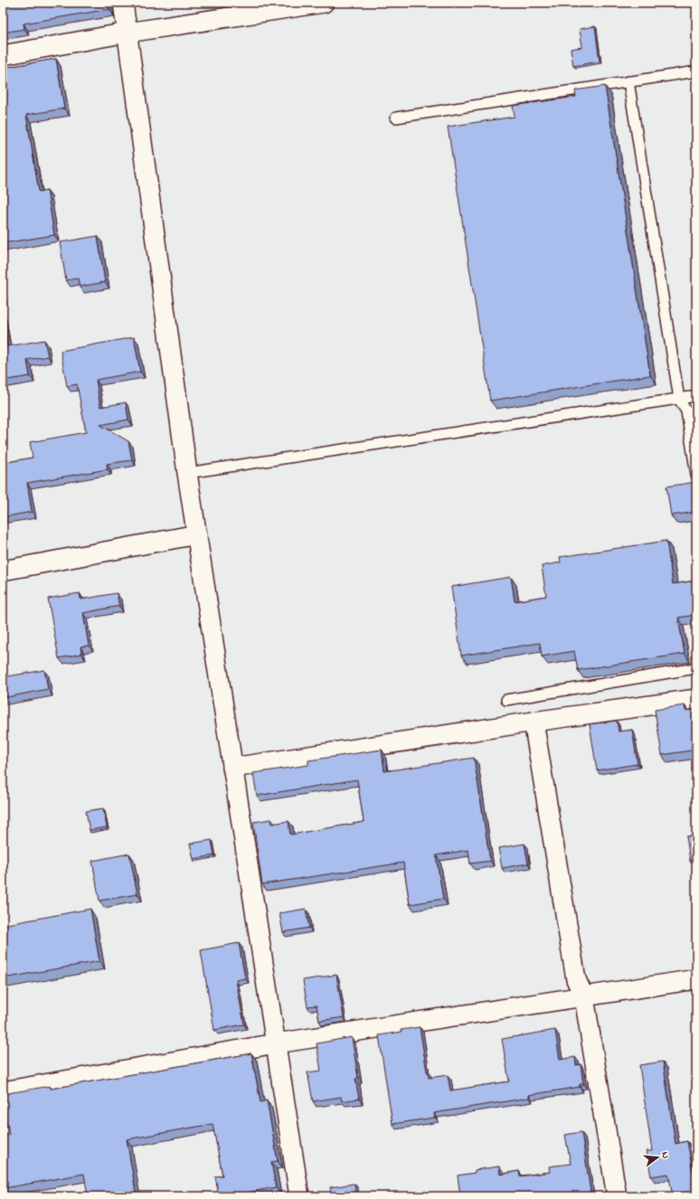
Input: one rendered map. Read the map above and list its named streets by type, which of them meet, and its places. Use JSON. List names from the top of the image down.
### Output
{
  "north": "right"
}
